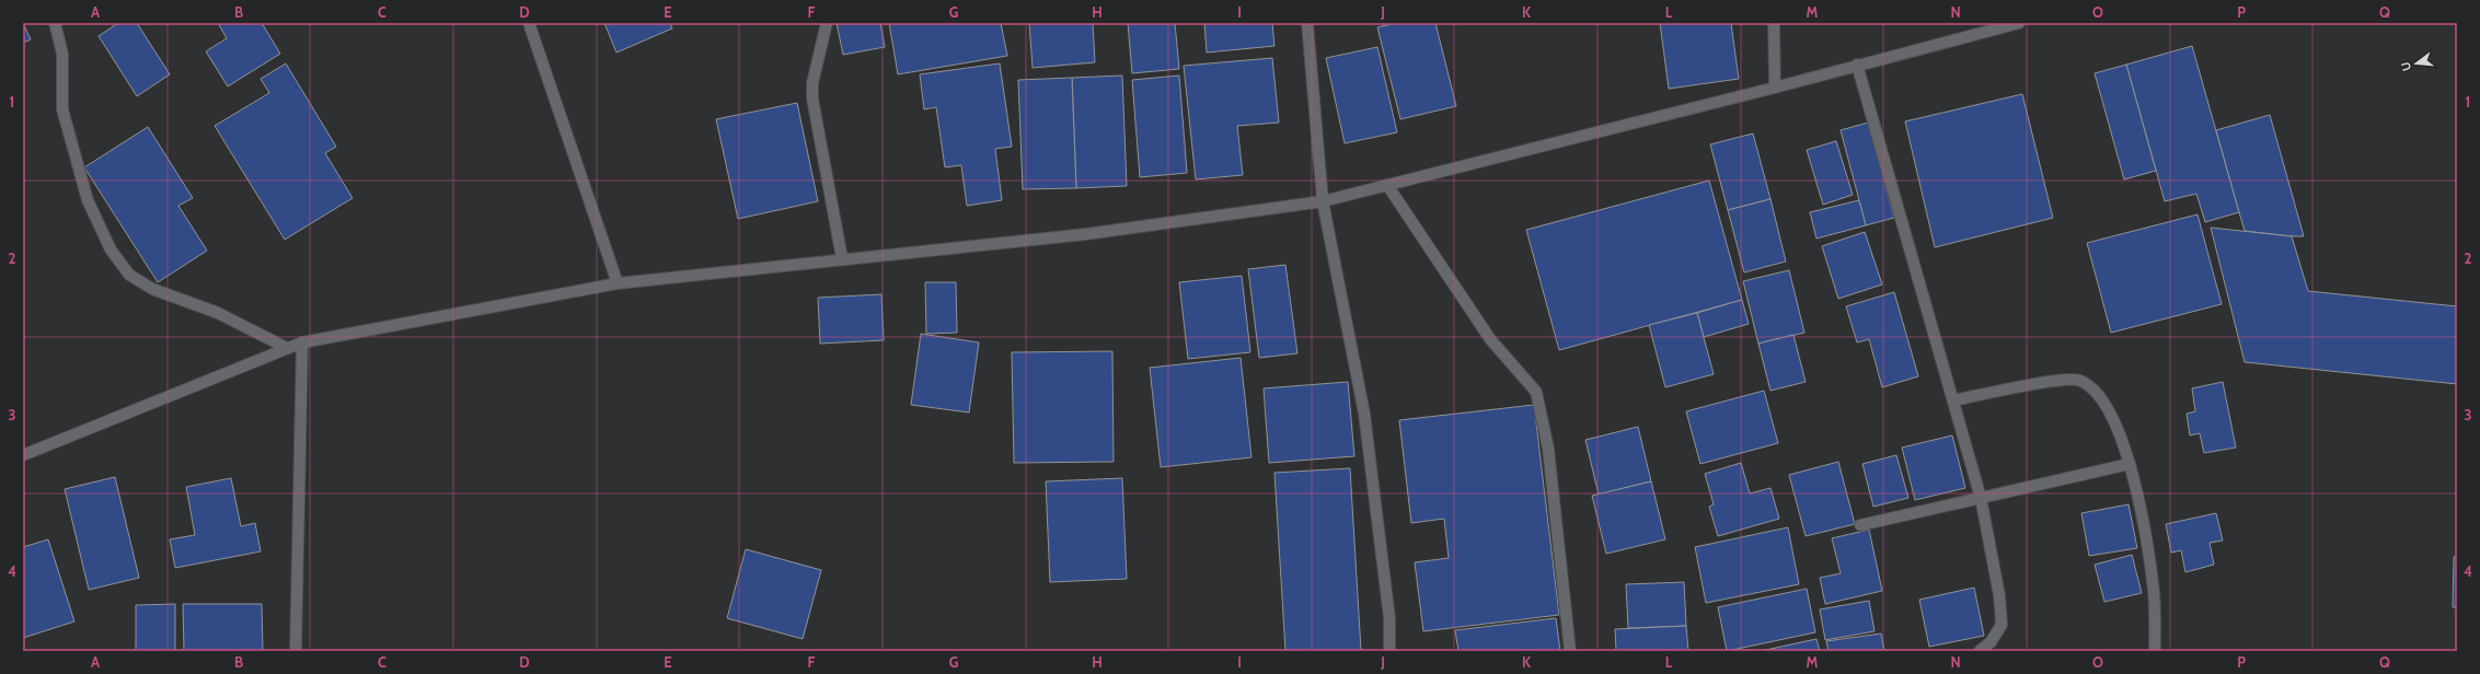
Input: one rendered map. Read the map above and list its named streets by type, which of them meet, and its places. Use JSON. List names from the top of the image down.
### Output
{
  "north": "left",
  "grid": {
    "columns": [
      "A",
      "B",
      "C",
      "D",
      "E",
      "F",
      "G",
      "H",
      "I",
      "J",
      "K",
      "L",
      "M",
      "N",
      "O",
      "P",
      "Q"
    ],
    "rows": [
      "1",
      "2",
      "3",
      "4"
    ]
  }
}
